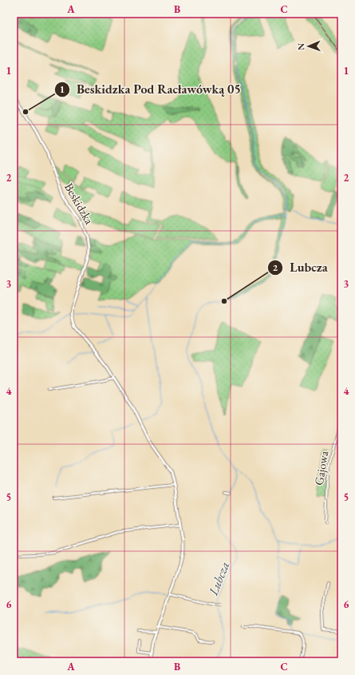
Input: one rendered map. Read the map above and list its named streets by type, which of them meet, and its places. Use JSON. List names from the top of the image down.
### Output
{
  "streets": {
    "street": ["Beskidzka", "Gajowa"]
  },
  "water": ["Lubcza"],
  "places": ["Beskidzka Pod Racławówką 05", "Lubcza"],
  "north": "left",
  "grid": {
    "columns": ["A", "B", "C"],
    "rows": [
      "1",
      "2",
      "3",
      "4",
      "5",
      "6"
    ]
  }
}
